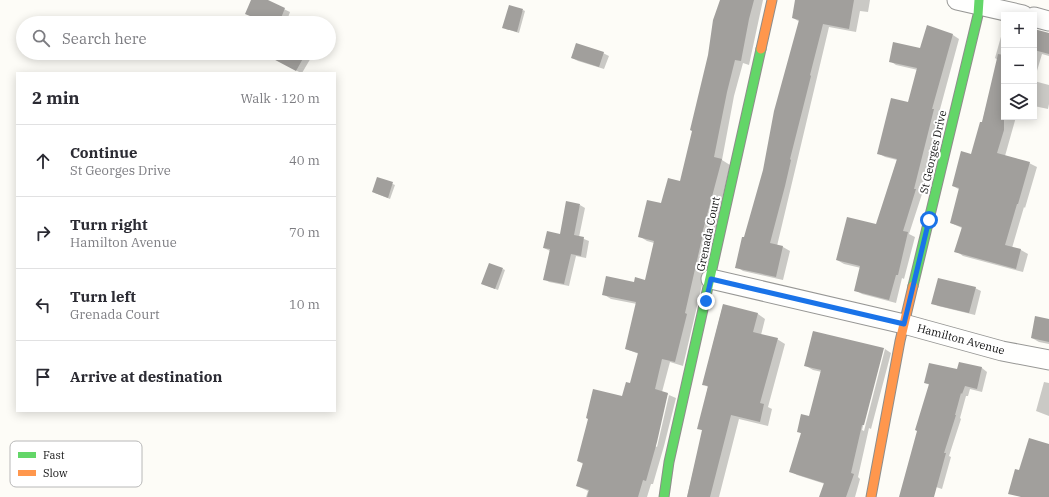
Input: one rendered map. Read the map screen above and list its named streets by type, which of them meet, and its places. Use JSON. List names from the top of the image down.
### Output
{
  "streets": {
    "street": ["St Georges Drive", "Grenada Court", "Hamilton Avenue"]
  },
  "crossings": [
    ["St Georges Drive", "Hamilton Avenue"],
    ["Grenada Court", "Hamilton Avenue"]
  ],
  "legend": ["Fast", "Slow"],
  "page": {
    "map_buttons": ["+", "−"],
    "search": "Search here",
    "heading": ["2 min", "Walk · 120 m"],
    "list": [
      ["Continue", "St Georges Drive", "40 m"],
      ["Turn right", "Hamilton Avenue", "70 m"],
      ["Turn left", "Grenada Court", "10 m"],
      "Arrive at destination"
    ]
  }
}
